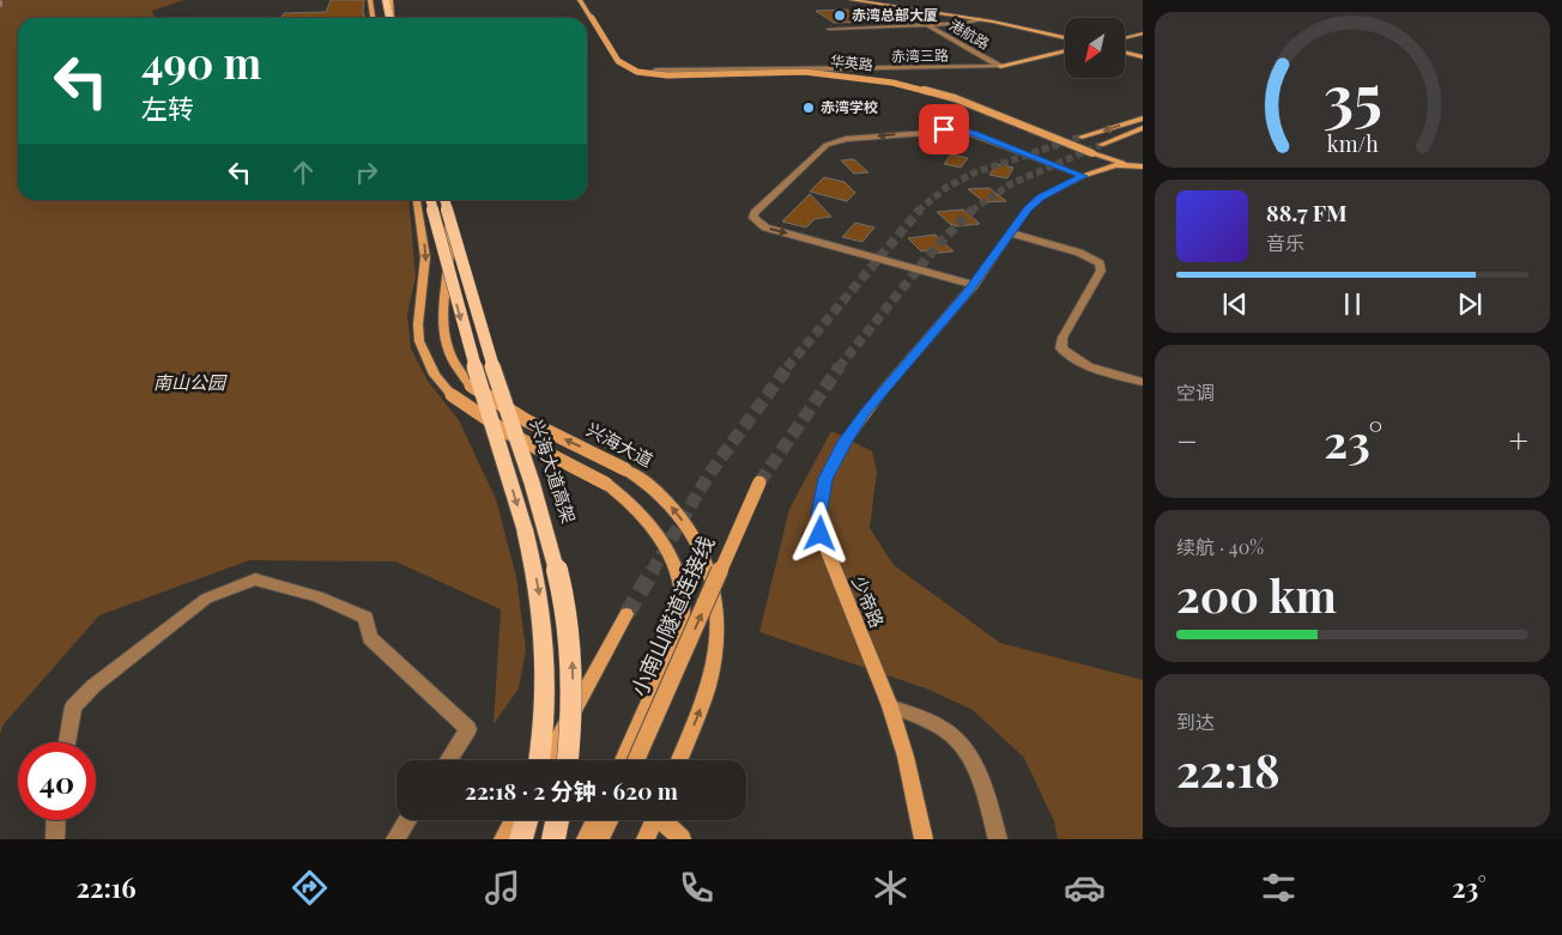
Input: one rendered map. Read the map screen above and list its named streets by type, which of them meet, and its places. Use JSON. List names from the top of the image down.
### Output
{
  "streets": {
    "main road": ["兴海大道高架"],
    "street": [
      "港航路",
      "赤湾三路",
      "华英路",
      "兴海大道",
      "少帝路",
      "小南山隧道连接线"
    ]
  },
  "crossings": [
    ["港航路", "赤湾三路"],
    ["华英路", "少帝路"]
  ],
  "one_way": ["兴海大道"],
  "parks": ["南山公园"],
  "places": ["赤湾总部大厦", "赤湾学校"],
  "north": "bottom left",
  "page": {
    "turn": ["490 m", "左转"],
    "song": ["88.7 FM", "音乐"],
    "tile": [
      "空调",
      ["续航 · 40%", "200 km"],
      ["到达", "22:18"]
    ],
    "heat": ["−", "23°", "+"],
    "limit": "40",
    "trip": "22:18 · 2 分钟 · 620 m",
    "tabs": ["22:16", "23°"],
    "gauge": ["35", "km/h"]
  }
}
